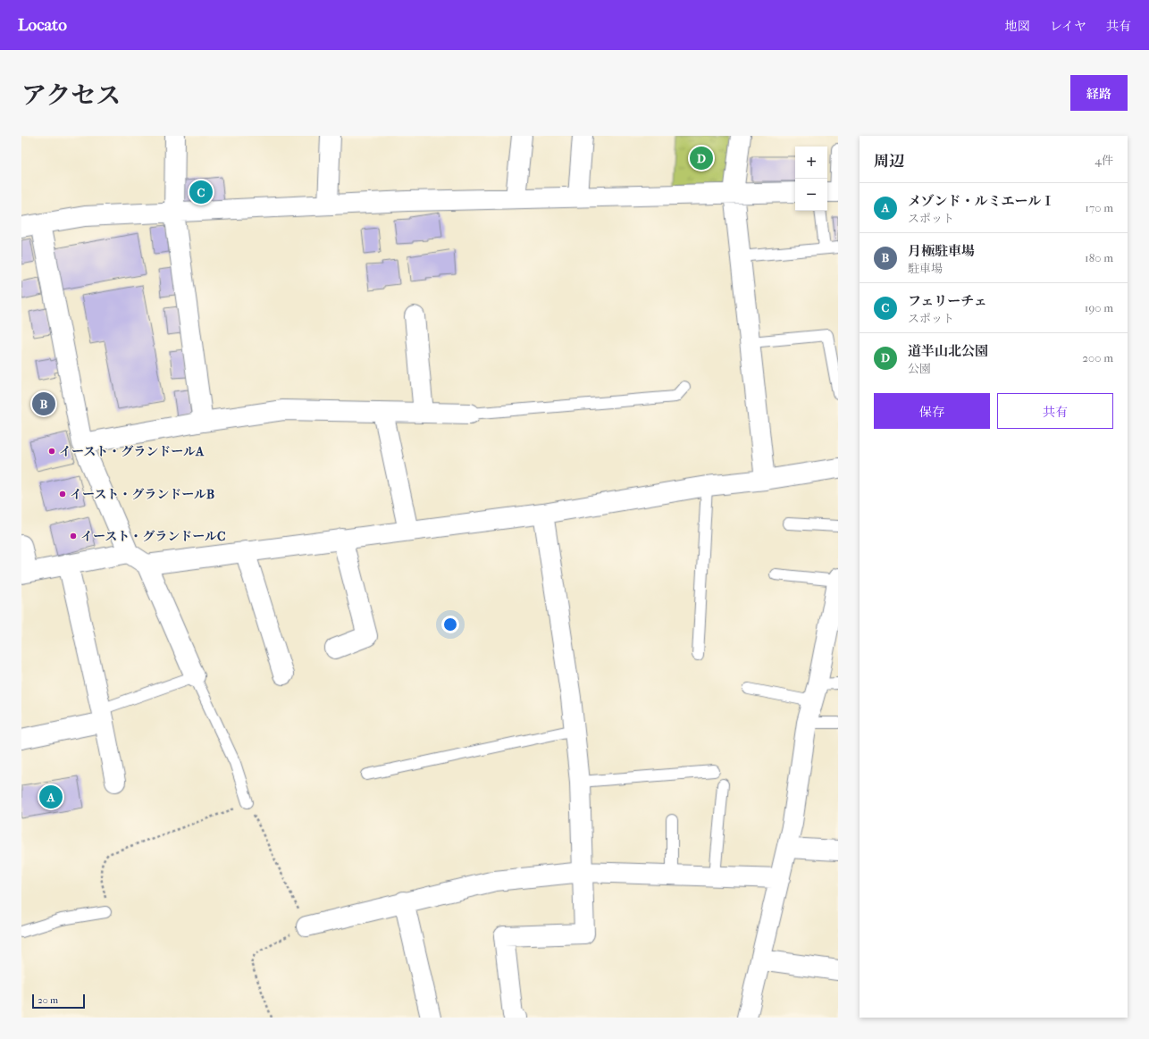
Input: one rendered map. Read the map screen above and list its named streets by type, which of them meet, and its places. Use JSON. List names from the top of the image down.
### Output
{
  "places": ["イースト・グランドールA", "イースト・グランドールB", "イースト・グランドールC"],
  "scale_bar": "20 m",
  "page": {
    "header": "Locato",
    "nav": ["地図", "レイヤ", "共有"],
    "title": "アクセス",
    "buttons": [
      "経路",
      ["保存", "共有"]
    ],
    "heading": ["周辺", "4件"],
    "pins": [
      "D",
      "C",
      "B",
      "A"
    ],
    "map_buttons": ["+", "−"],
    "list": [
      {
        "mark": "A",
        "name": "メゾンド・ルミエールⅠ",
        "note": "スポット",
        "value": "170 m"
      },
      {
        "mark": "B",
        "name": "月極駐車場",
        "note": "駐車場",
        "value": "180 m"
      },
      {
        "mark": "C",
        "name": "フェリーチェ",
        "note": "スポット",
        "value": "190 m"
      },
      {
        "mark": "D",
        "name": "道半山北公園",
        "note": "公園",
        "value": "200 m"
      }
    ],
    "scale": "20 m"
  }
}
